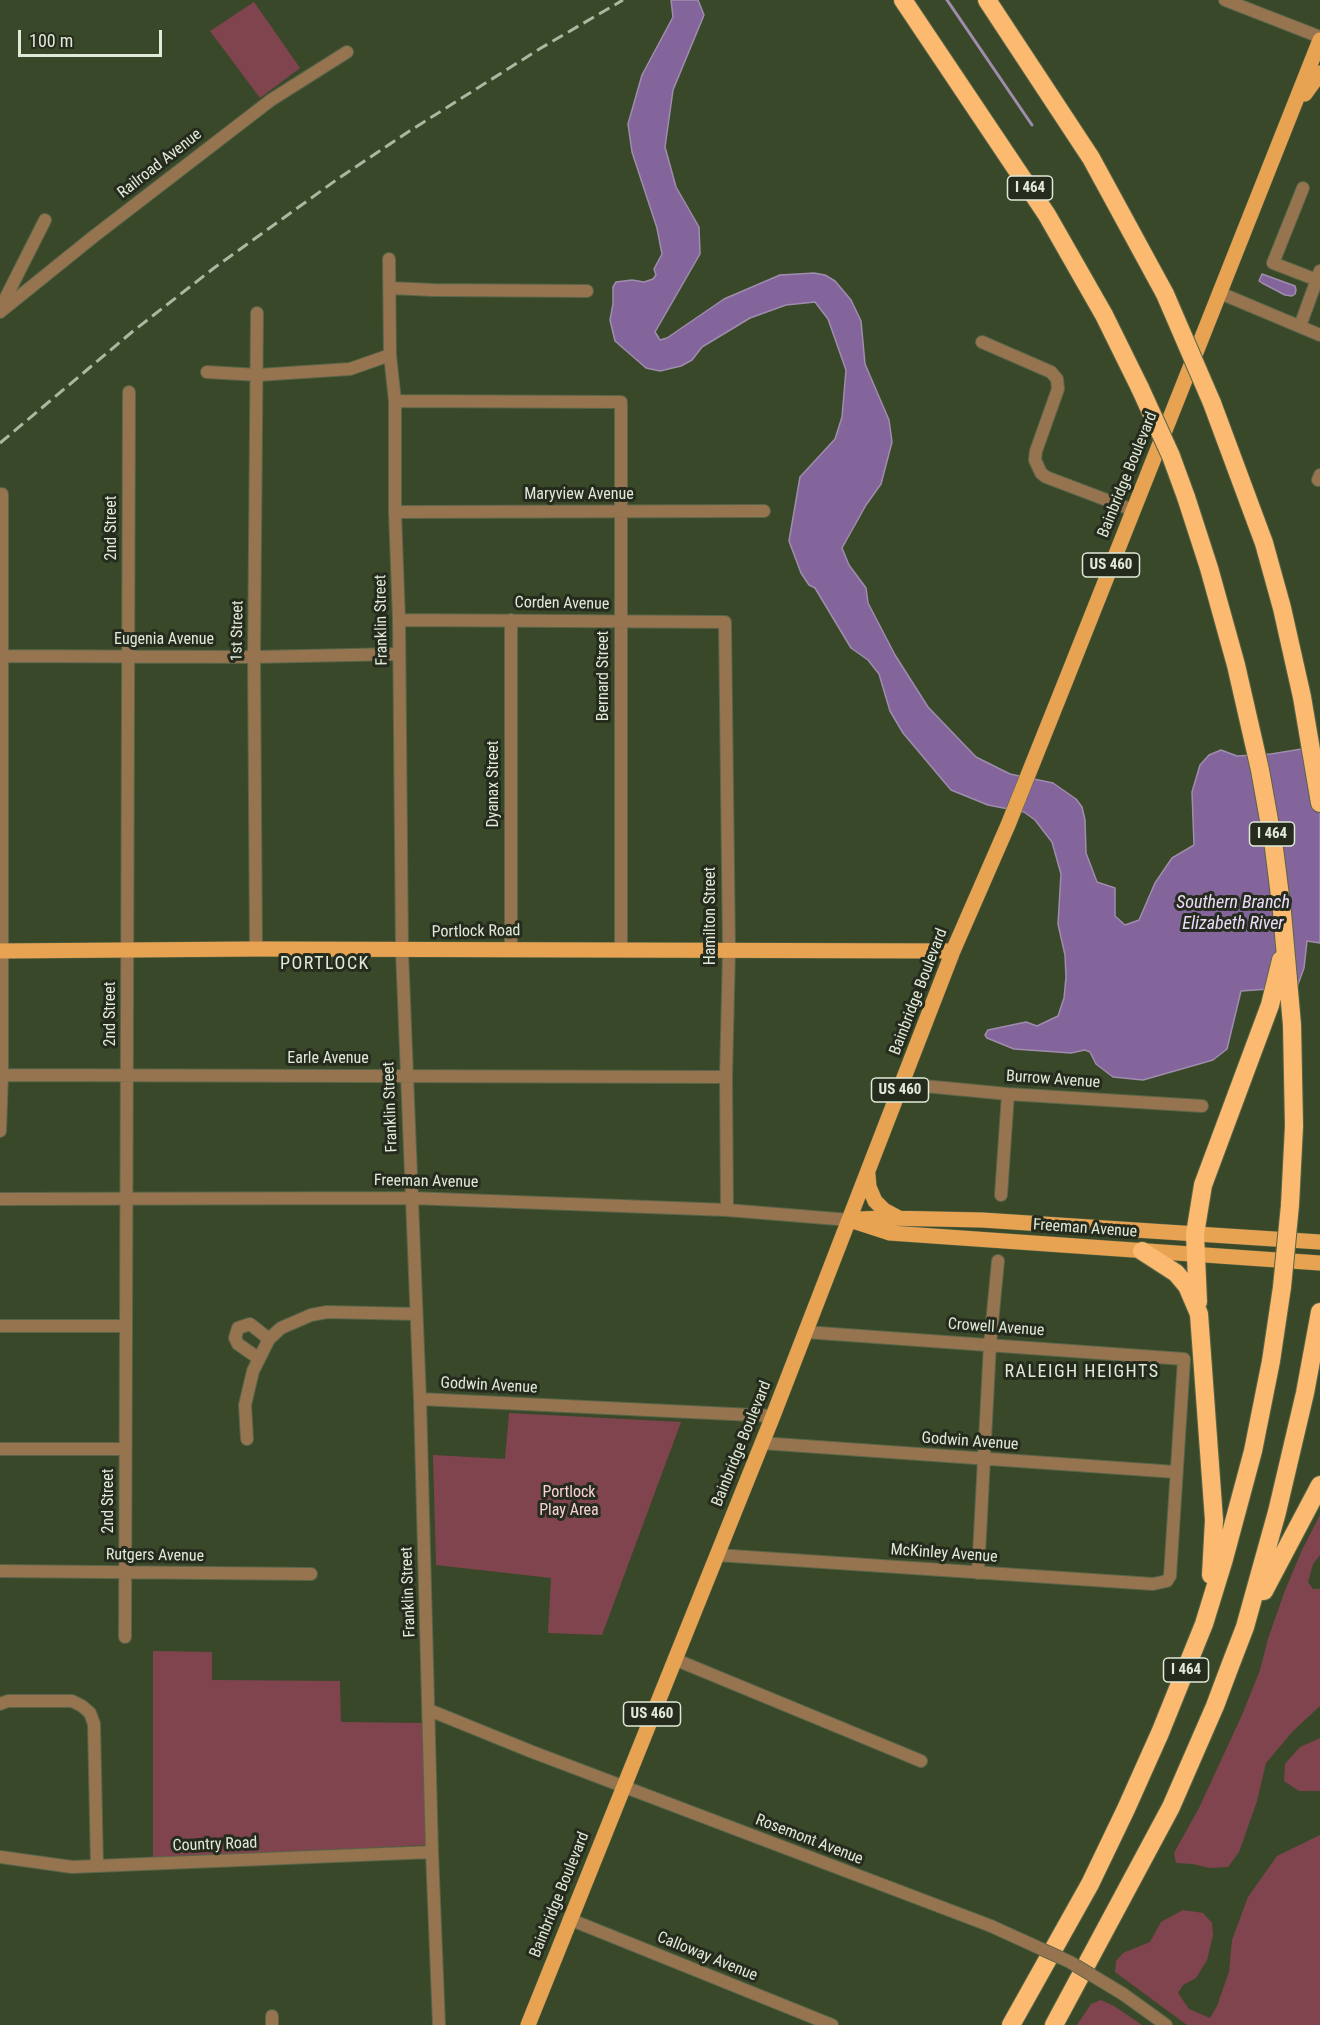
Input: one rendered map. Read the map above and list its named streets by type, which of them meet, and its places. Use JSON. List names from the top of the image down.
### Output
{
  "streets": {
    "highway": ["I 464"],
    "main road": [
      "Bainbridge Boulevard",
      "US 460",
      "Portlock Road",
      "Freeman Avenue"
    ],
    "street": [
      "Railroad Avenue",
      "Maryview Avenue",
      "2nd Street",
      "Corden Avenue",
      "Franklin Street",
      "1st Street",
      "Eugenia Avenue",
      "Bernard Street",
      "Dyanax Street",
      "Hamilton Street",
      "Earle Avenue",
      "Burrow Avenue",
      "Crowell Avenue",
      "Godwin Avenue",
      "McKinley Avenue",
      "Rutgers Avenue",
      "Rosemont Avenue",
      "Country Road",
      "Calloway Avenue"
    ]
  },
  "crossings": [
    ["Bainbridge Boulevard", "US 460"],
    ["Bainbridge Boulevard", "Portlock Road"],
    ["Bainbridge Boulevard", "Burrow Avenue"],
    ["Bainbridge Boulevard", "Freeman Avenue"],
    ["Bainbridge Boulevard", "Crowell Avenue"],
    ["Bainbridge Boulevard", "Godwin Avenue"],
    ["Bainbridge Boulevard", "McKinley Avenue"],
    ["Bainbridge Boulevard", "Rosemont Avenue"],
    ["Bainbridge Boulevard", "Calloway Avenue"],
    ["Maryview Avenue", "Franklin Street"],
    ["Maryview Avenue", "Bernard Street"],
    ["2nd Street", "Eugenia Avenue"],
    ["2nd Street", "Portlock Road"],
    ["2nd Street", "Earle Avenue"],
    ["2nd Street", "Freeman Avenue"],
    ["2nd Street", "Rutgers Avenue"],
    ["Corden Avenue", "Franklin Street"],
    ["Corden Avenue", "Bernard Street"],
    ["Corden Avenue", "Dyanax Street"],
    ["Corden Avenue", "Hamilton Street"],
    ["Franklin Street", "Eugenia Avenue"],
    ["Franklin Street", "Bernard Street"],
    ["Franklin Street", "Portlock Road"],
    ["Franklin Street", "Earle Avenue"],
    ["Franklin Street", "Freeman Avenue"],
    ["Franklin Street", "Godwin Avenue"],
    ["Franklin Street", "Rosemont Avenue"],
    ["Franklin Street", "Country Road"],
    ["1st Street", "Eugenia Avenue"],
    ["1st Street", "Portlock Road"],
    ["Bernard Street", "Portlock Road"],
    ["Dyanax Street", "Portlock Road"],
    ["Hamilton Street", "Portlock Road"],
    ["Hamilton Street", "Earle Avenue"],
    ["Hamilton Street", "Freeman Avenue"],
    ["Crowell Avenue", "Godwin Avenue"],
    ["Crowell Avenue", "McKinley Avenue"],
    ["Godwin Avenue", "McKinley Avenue"]
  ],
  "districts": ["PORTLOCK", "RALEIGH HEIGHTS"],
  "water": ["Southern Branch Elizabeth River"],
  "parks": ["Portlock Play Area"],
  "scale_bar": "100 m"
}
